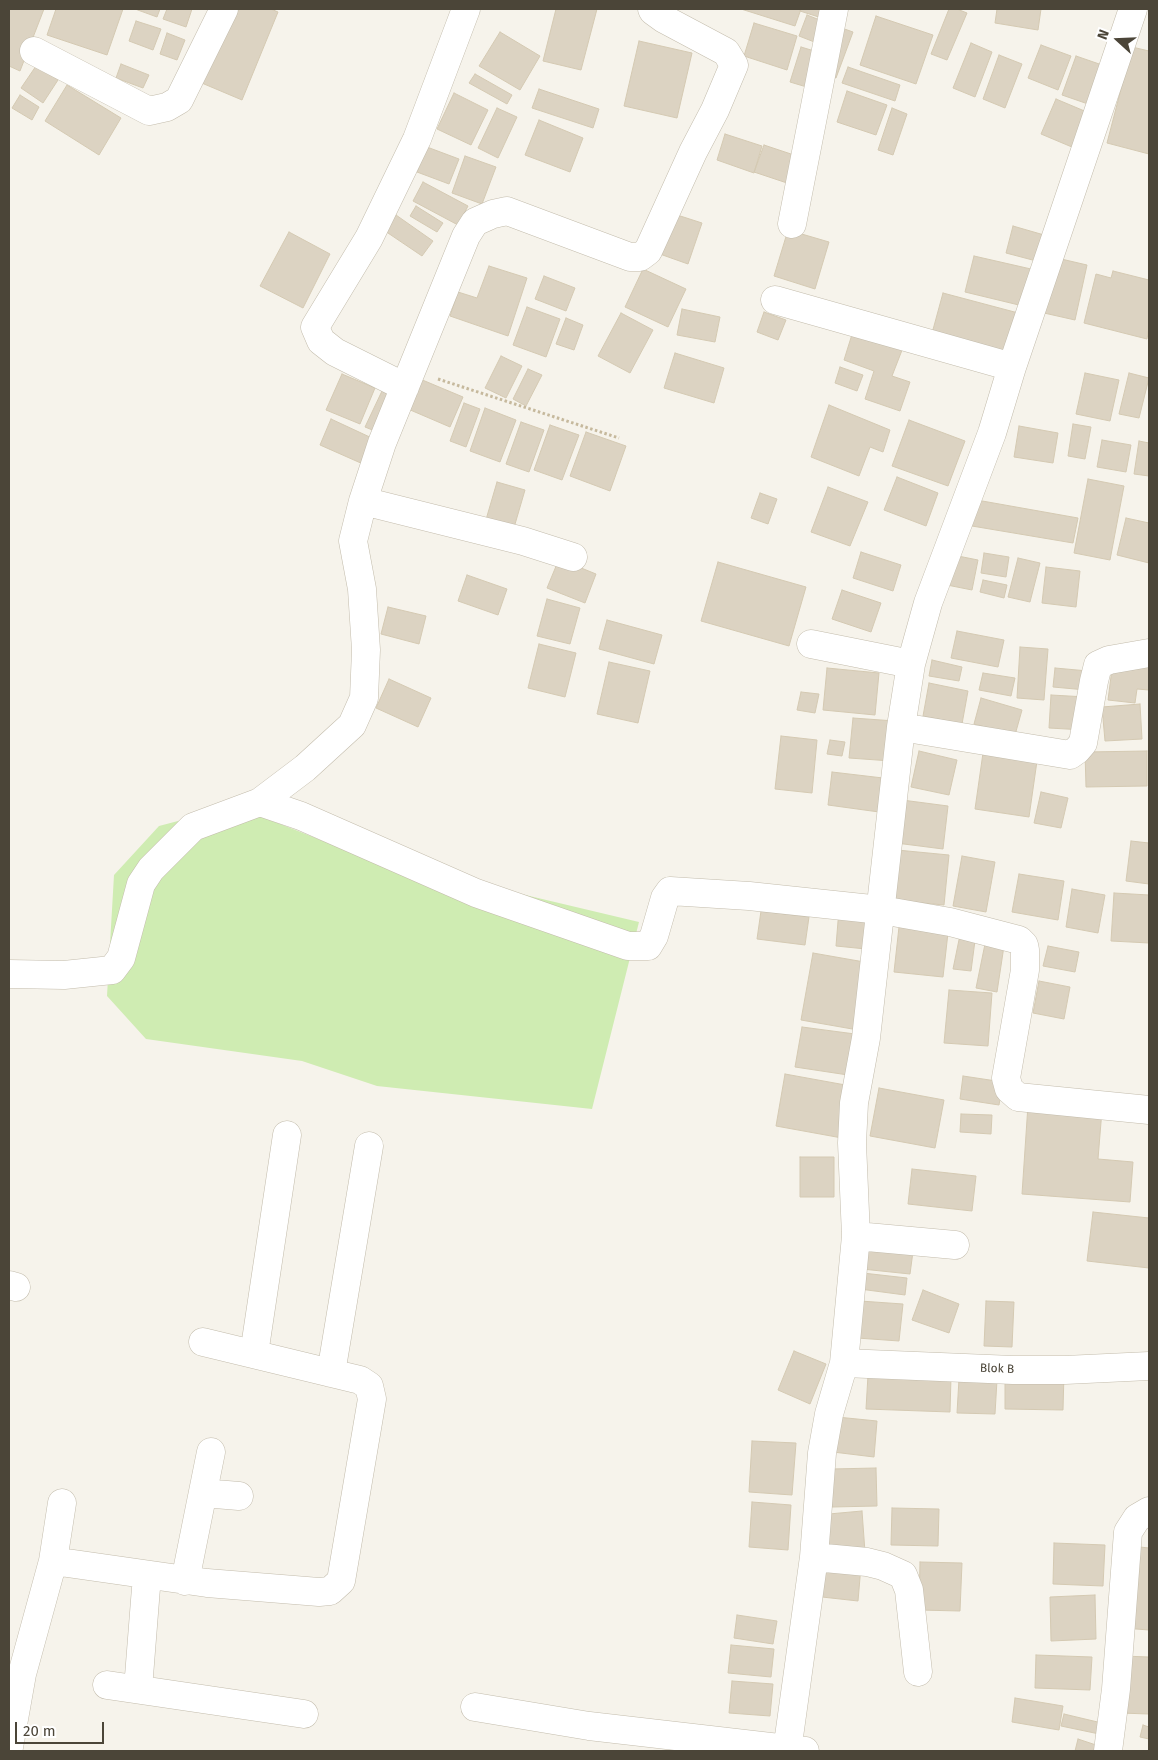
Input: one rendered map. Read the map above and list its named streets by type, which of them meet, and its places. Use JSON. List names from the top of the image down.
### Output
{
  "streets": {
    "street": ["Blok B"]
  },
  "scale_bar": "20 m",
  "north": "left"
}
